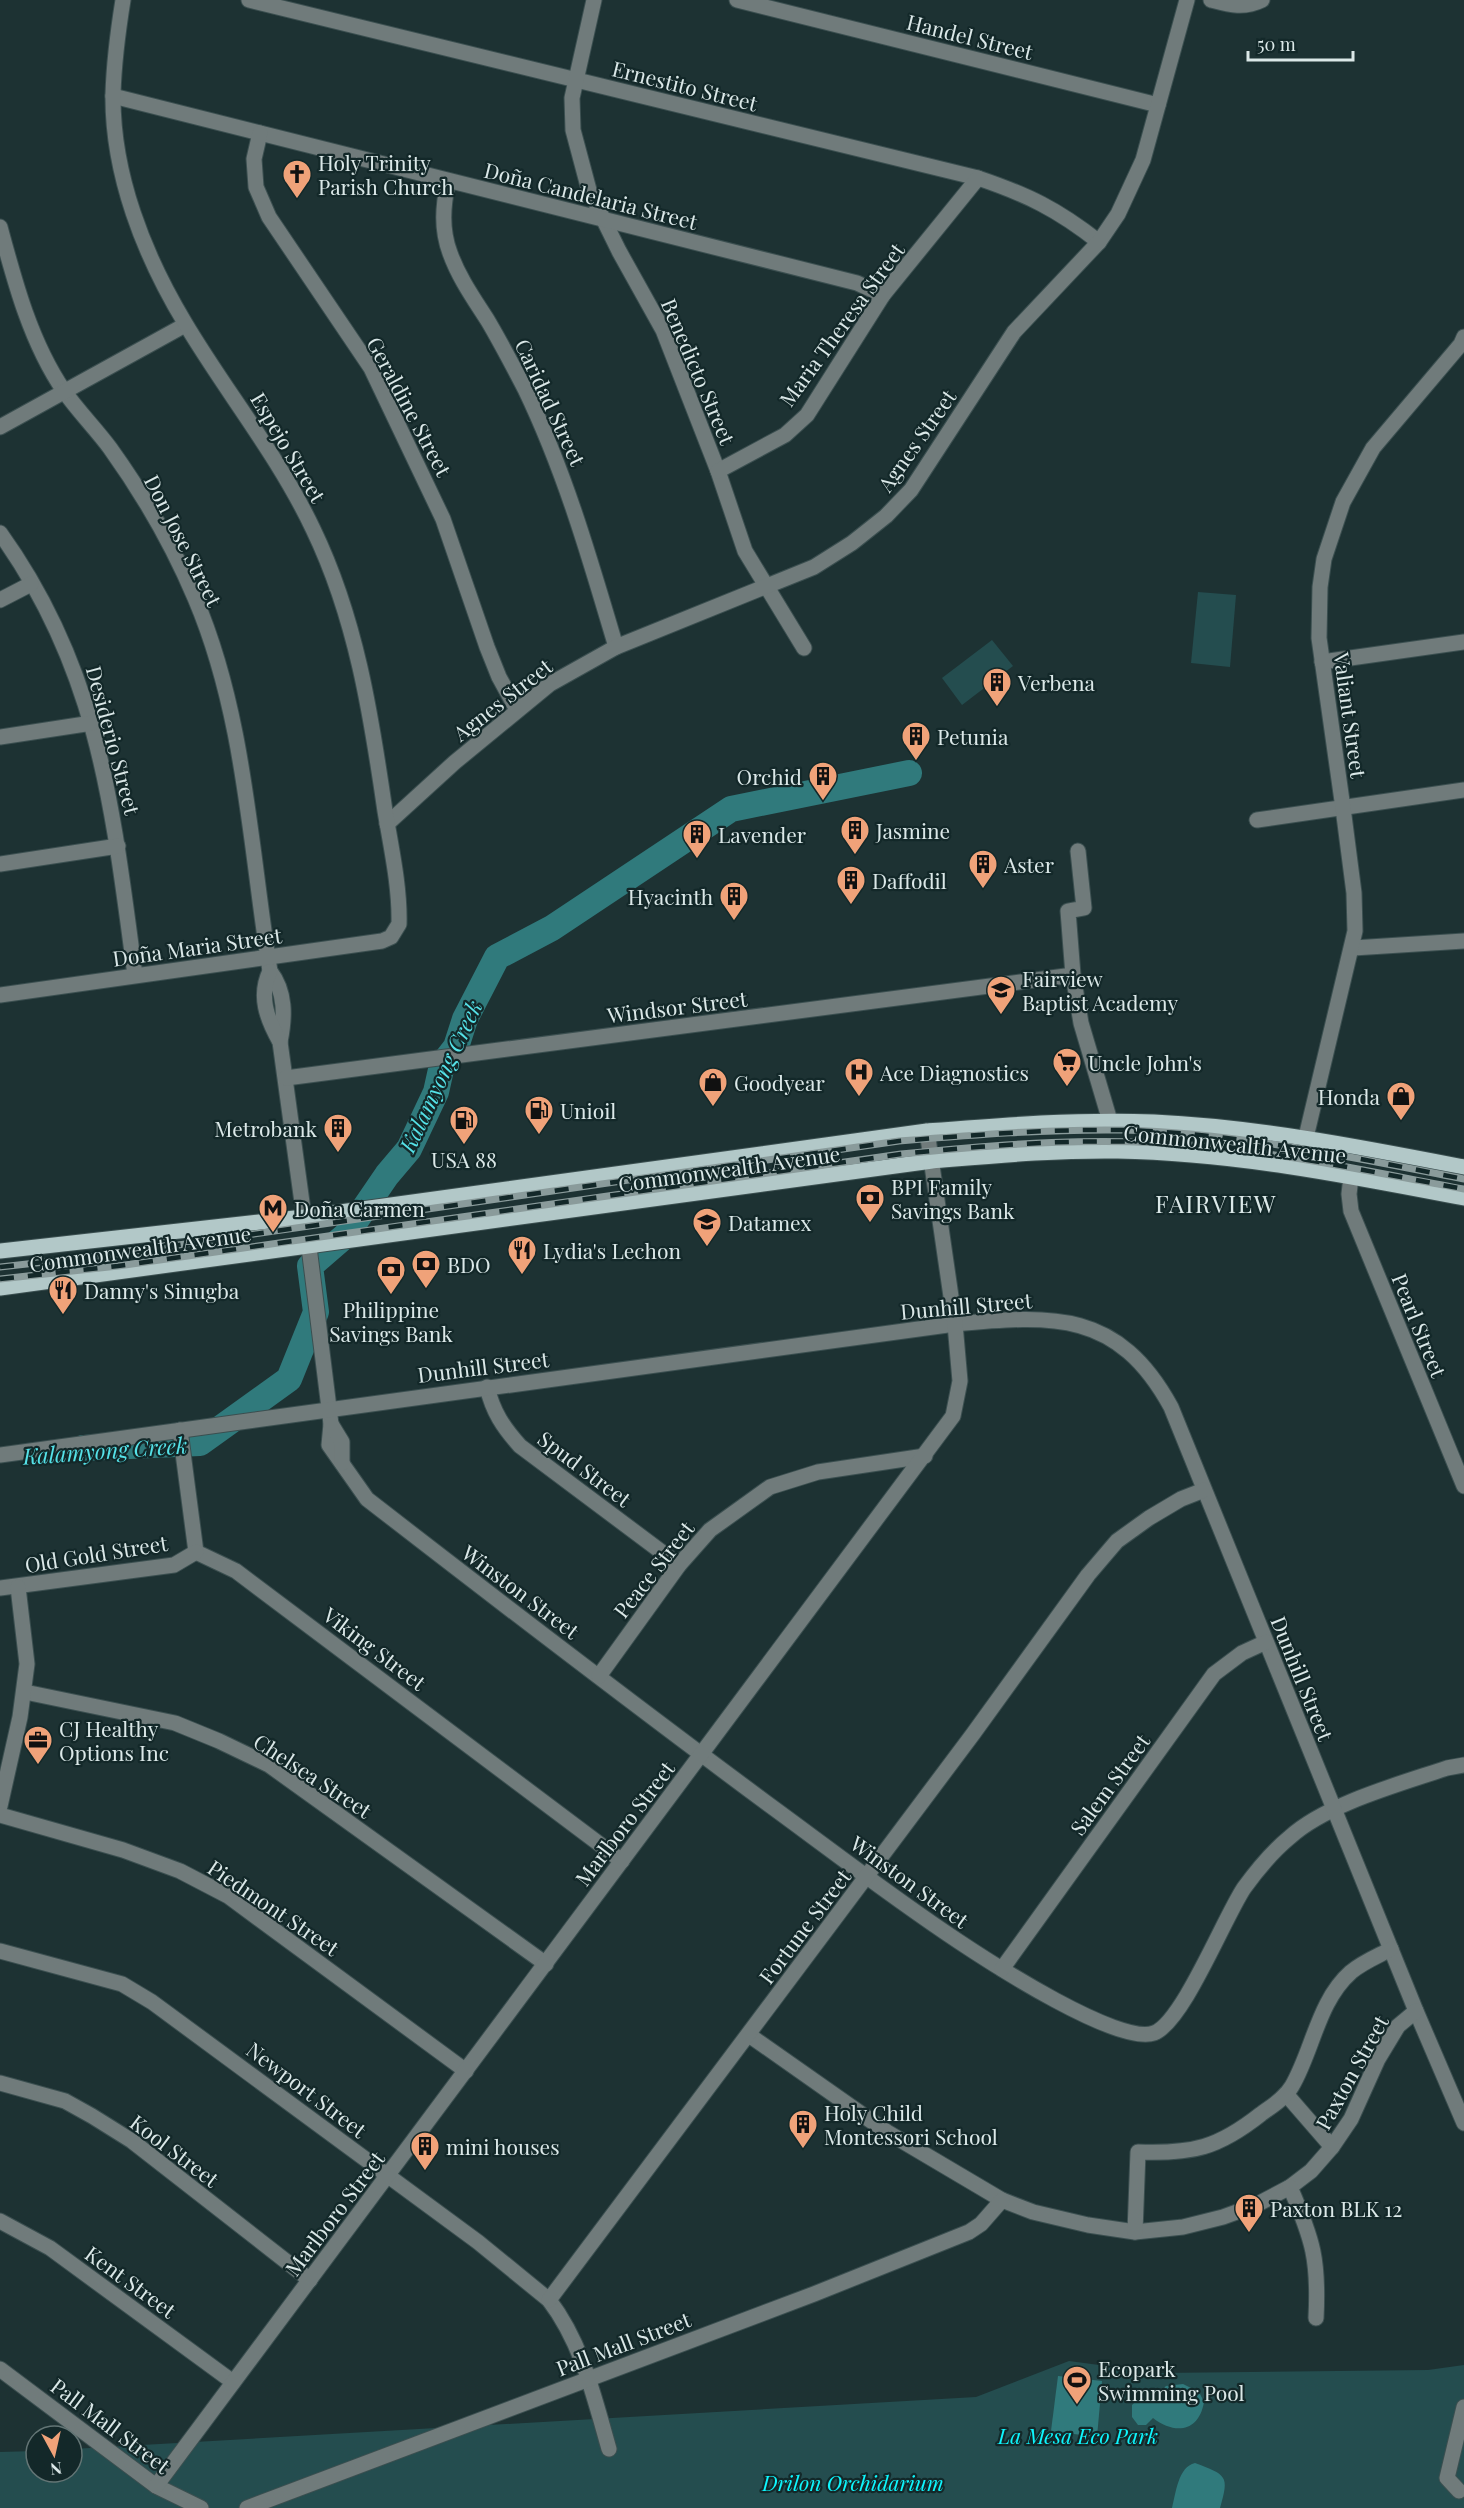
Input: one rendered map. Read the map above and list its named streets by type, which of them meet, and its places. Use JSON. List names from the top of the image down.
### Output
{
  "streets": {
    "main road": ["Commonwealth Avenue"],
    "street": [
      "Handel Street",
      "Ernestito Street",
      "Doña Candelaria Street",
      "Maria Theresa Street",
      "Benedicto Street",
      "Caridad Street",
      "Geraldine Street",
      "Agnes Street",
      "Espejo Street",
      "Don Jose Street",
      "Valiant Street",
      "Desiderio Street",
      "Doña Maria Street",
      "Windsor Street",
      "Dunhill Street",
      "Pearl Street",
      "Spud Street",
      "Old Gold Street",
      "Peace Street",
      "Winston Street",
      "Viking Street",
      "Chelsea Street",
      "Salem Street",
      "Marlboro Street",
      "Piedmont Street",
      "Fortune Street",
      "Paxton Street",
      "Newport Street",
      "Kool Street",
      "Kent Street",
      "Pall Mall Street"
    ]
  },
  "crossings": [
    ["Handel Street", "Agnes Street"],
    ["Ernestito Street", "Maria Theresa Street"],
    ["Ernestito Street", "Benedicto Street"],
    ["Ernestito Street", "Agnes Street"],
    ["Doña Candelaria Street", "Maria Theresa Street"],
    ["Doña Candelaria Street", "Benedicto Street"],
    ["Doña Candelaria Street", "Caridad Street"],
    ["Doña Candelaria Street", "Geraldine Street"],
    ["Doña Candelaria Street", "Espejo Street"],
    ["Maria Theresa Street", "Benedicto Street"],
    ["Benedicto Street", "Agnes Street"],
    ["Caridad Street", "Agnes Street"],
    ["Geraldine Street", "Agnes Street"],
    ["Agnes Street", "Espejo Street"],
    ["Espejo Street", "Doña Maria Street"],
    ["Don Jose Street", "Doña Maria Street"],
    ["Don Jose Street", "Windsor Street"],
    ["Don Jose Street", "Commonwealth Avenue"],
    ["Valiant Street", "Commonwealth Avenue"],
    ["Desiderio Street", "Doña Maria Street"],
    ["Commonwealth Avenue", "Pearl Street"],
    ["Commonwealth Avenue", "Winston Street"],
    ["Commonwealth Avenue", "Marlboro Street"],
    ["Dunhill Street", "Spud Street"],
    ["Dunhill Street", "Winston Street"],
    ["Dunhill Street", "Salem Street"],
    ["Dunhill Street", "Marlboro Street"],
    ["Dunhill Street", "Fortune Street"],
    ["Dunhill Street", "Paxton Street"],
    ["Spud Street", "Peace Street"],
    ["Old Gold Street", "Viking Street"],
    ["Peace Street", "Winston Street"],
    ["Peace Street", "Marlboro Street"],
    ["Winston Street", "Salem Street"],
    ["Winston Street", "Marlboro Street"],
    ["Winston Street", "Fortune Street"],
    ["Viking Street", "Marlboro Street"],
    ["Chelsea Street", "Marlboro Street"],
    ["Marlboro Street", "Piedmont Street"],
    ["Marlboro Street", "Newport Street"],
    ["Marlboro Street", "Kool Street"],
    ["Marlboro Street", "Kent Street"],
    ["Marlboro Street", "Pall Mall Street"],
    ["Fortune Street", "Paxton Street"],
    ["Fortune Street", "Newport Street"],
    ["Paxton Street", "Pall Mall Street"],
    ["Newport Street", "Pall Mall Street"]
  ],
  "districts": ["FAIRVIEW"],
  "water": ["Kalamyong Creek"],
  "parks": ["La Mesa Eco Park", "Drilon Orchidarium"],
  "places": {
    "church": ["Holy Trinity Parish Church"],
    "building": [
      "Verbena",
      "Petunia",
      "Orchid",
      "Jasmine",
      "Lavender",
      "Aster",
      "Daffodil",
      "Hyacinth",
      "Metrobank",
      "Holy Child Montessori School",
      "mini houses",
      "Paxton BLK 12"
    ],
    "school or university": ["Fairview Baptist Academy", "Datamex"],
    "supermarket": ["Uncle John's"],
    "hospital": ["Ace Diagnostics"],
    "shop": ["Goodyear", "Honda"],
    "fuel station": ["Unioil", "USA 88"],
    "bank": ["BPI Family Savings Bank", "BDO", "Philippine Savings Bank"],
    "metro station": ["Doña Carmen"],
    "restaurant": ["Lydia's Lechon", "Danny's Sinugba"],
    "office": ["CJ Healthy Options Inc"],
    "sports": ["Ecopark Swimming Pool"]
  },
  "scale_bar": "50 m",
  "north": "bottom"
}
